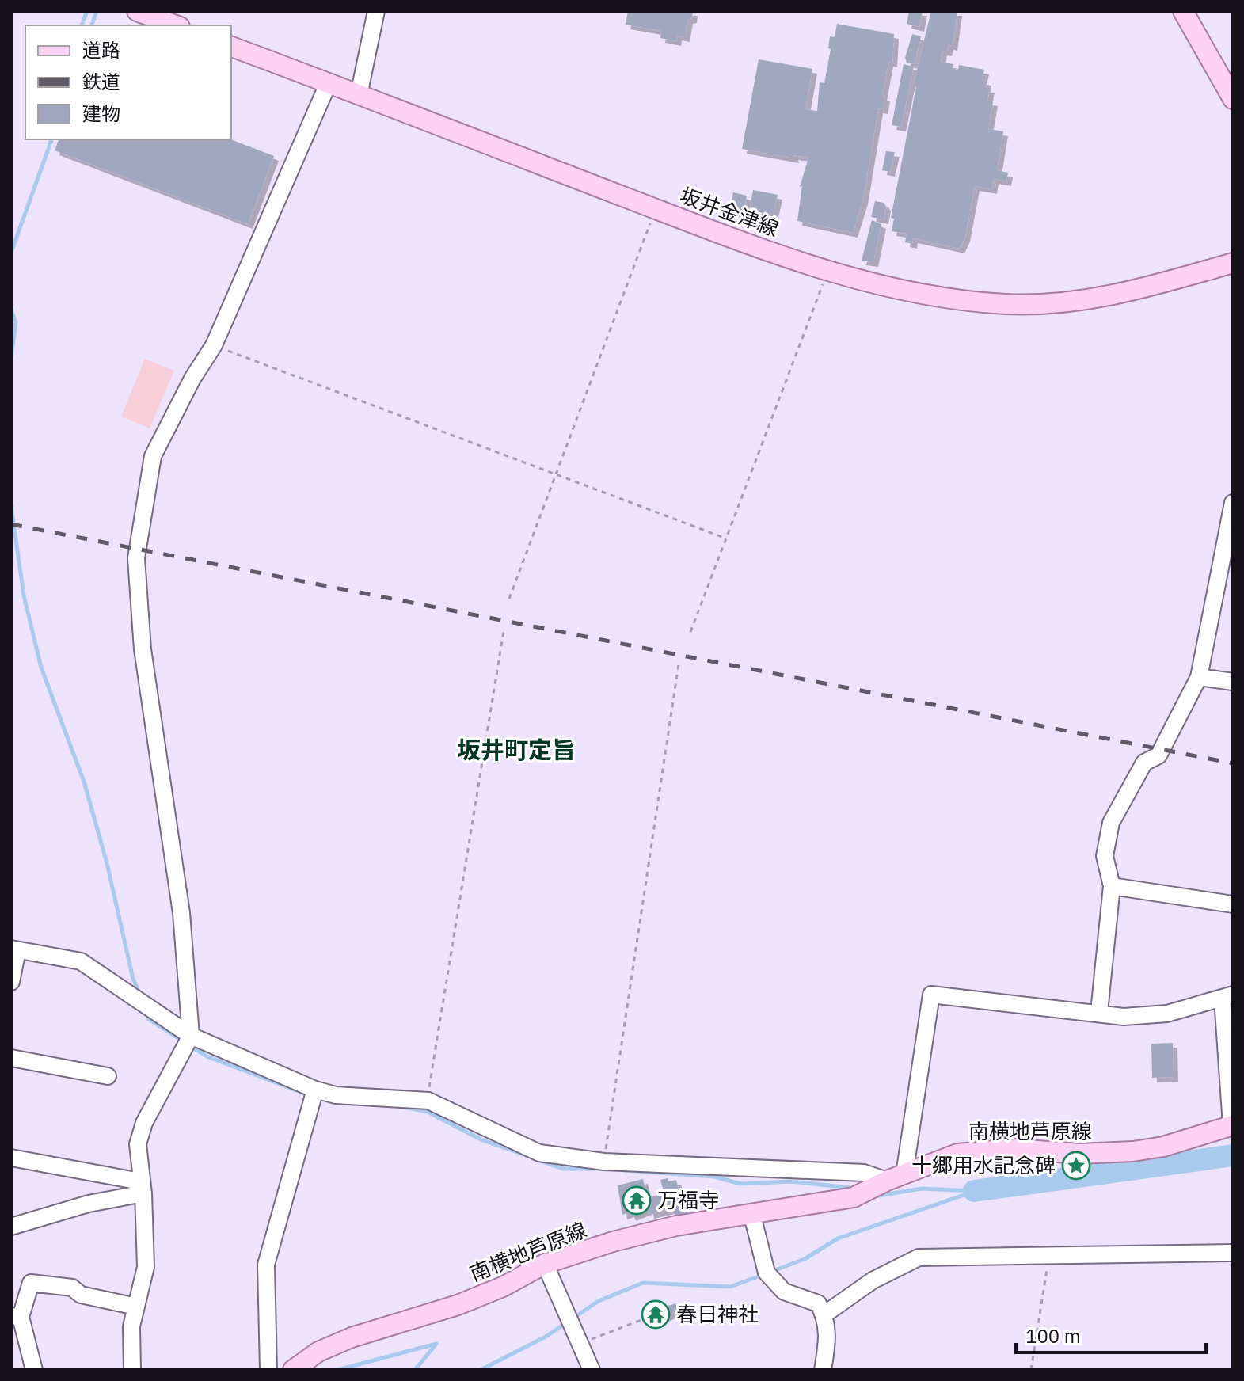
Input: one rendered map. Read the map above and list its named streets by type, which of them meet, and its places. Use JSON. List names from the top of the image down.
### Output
{
  "streets": {
    "main road": ["坂井金津線", "南横地芦原線"]
  },
  "districts": ["坂井町定旨"],
  "places": {
    "place": ["十郷用水記念碑"],
    "temple": ["万福寺", "春日神社"]
  },
  "legend": ["道路", "鉄道", "建物"],
  "scale_bar": "100 m"
}
